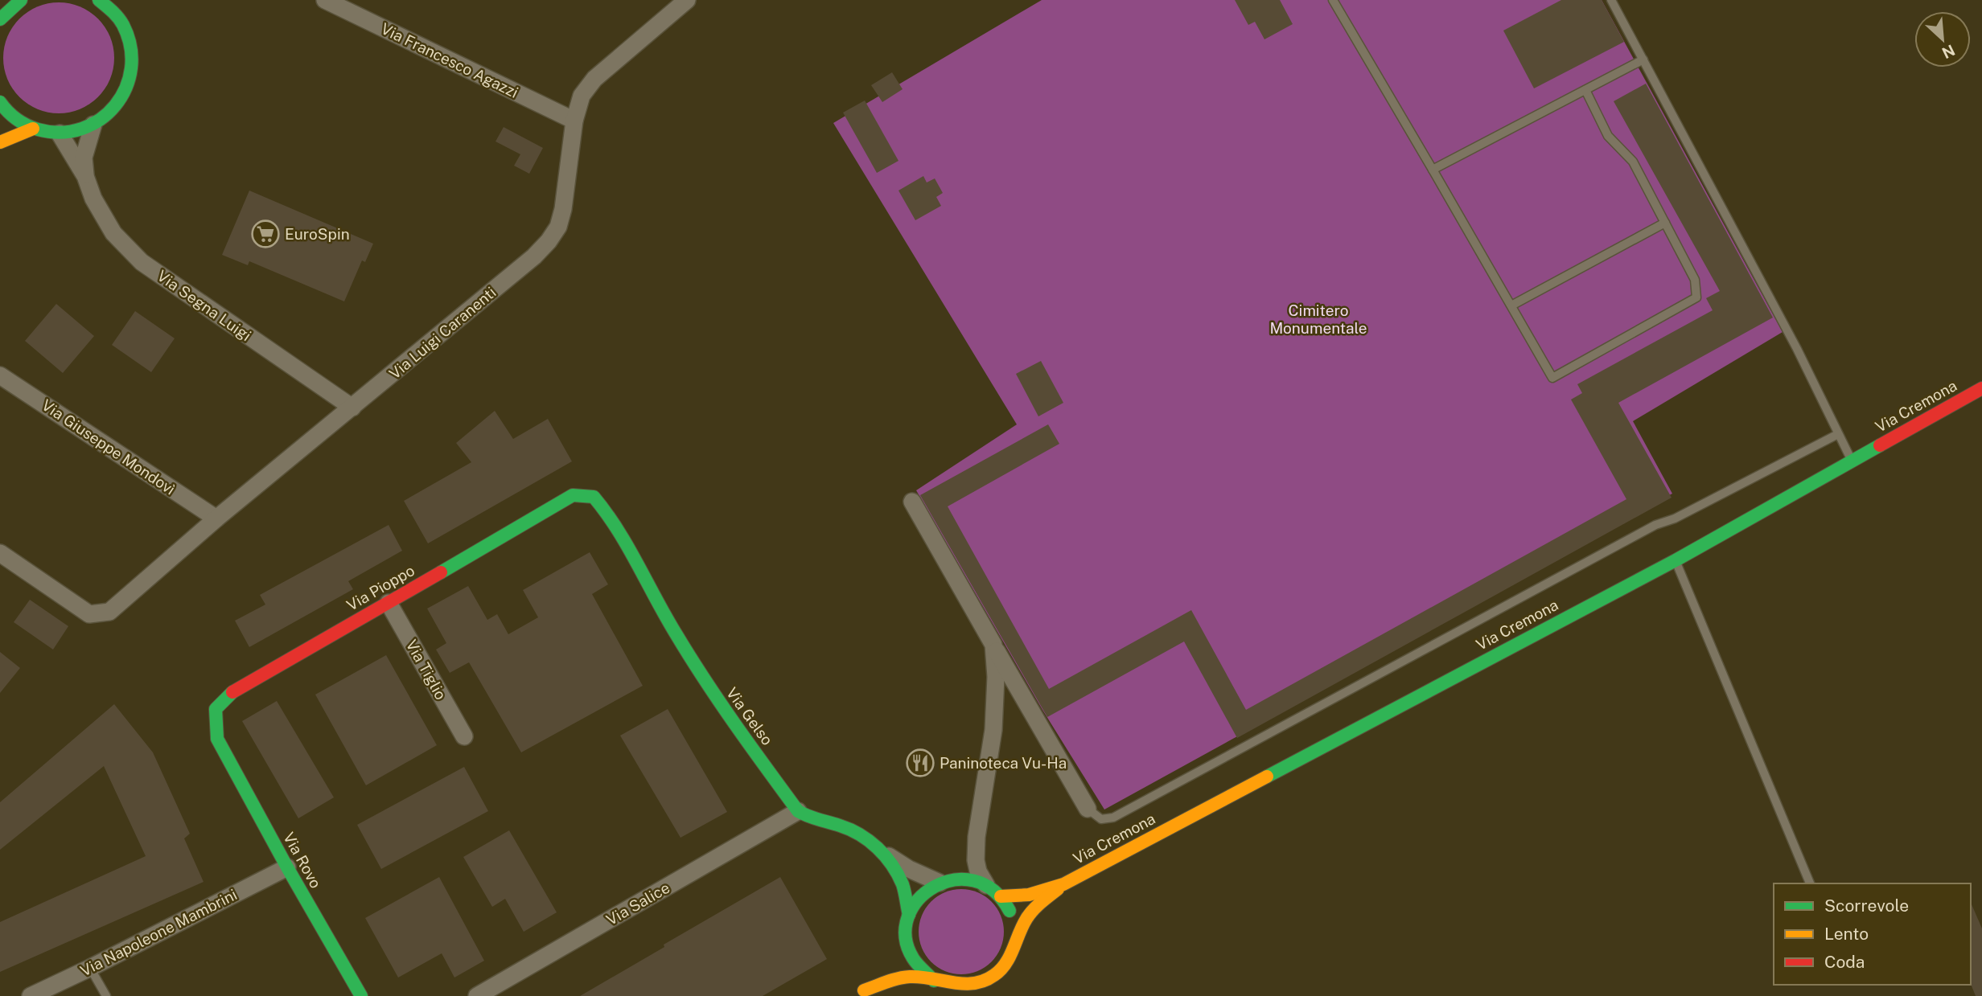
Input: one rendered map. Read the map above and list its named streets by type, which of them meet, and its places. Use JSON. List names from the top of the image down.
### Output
{
  "streets": {
    "main road": [
      "Via Cremona",
      "Via Pioppo",
      "Via Gelso",
      "Via Rovo"
    ],
    "street": [
      "Via Francesco Agazzi",
      "Via Segna Luigi",
      "Via Luigi Caranenti",
      "Via Giuseppe Mondovì",
      "Via Tiglio",
      "Via Salice",
      "Via Napoleone Mambrini"
    ]
  },
  "crossings": [
    ["Via Francesco Agazzi", "Via Luigi Caranenti"],
    ["Via Segna Luigi", "Via Luigi Caranenti"],
    ["Via Luigi Caranenti", "Via Giuseppe Mondovì"],
    ["Via Pioppo", "Via Tiglio"],
    ["Via Pioppo", "Via Gelso"],
    ["Via Pioppo", "Via Rovo"],
    ["Via Gelso", "Via Salice"],
    ["Via Rovo", "Via Napoleone Mambrini"]
  ],
  "parks": ["Cimitero Monumentale"],
  "places": {
    "supermarket": ["EuroSpin"],
    "restaurant": ["Paninoteca Vu-Ha"]
  },
  "legend": ["Scorrevole", "Lento", "Coda"],
  "north": "bottom right"
}
